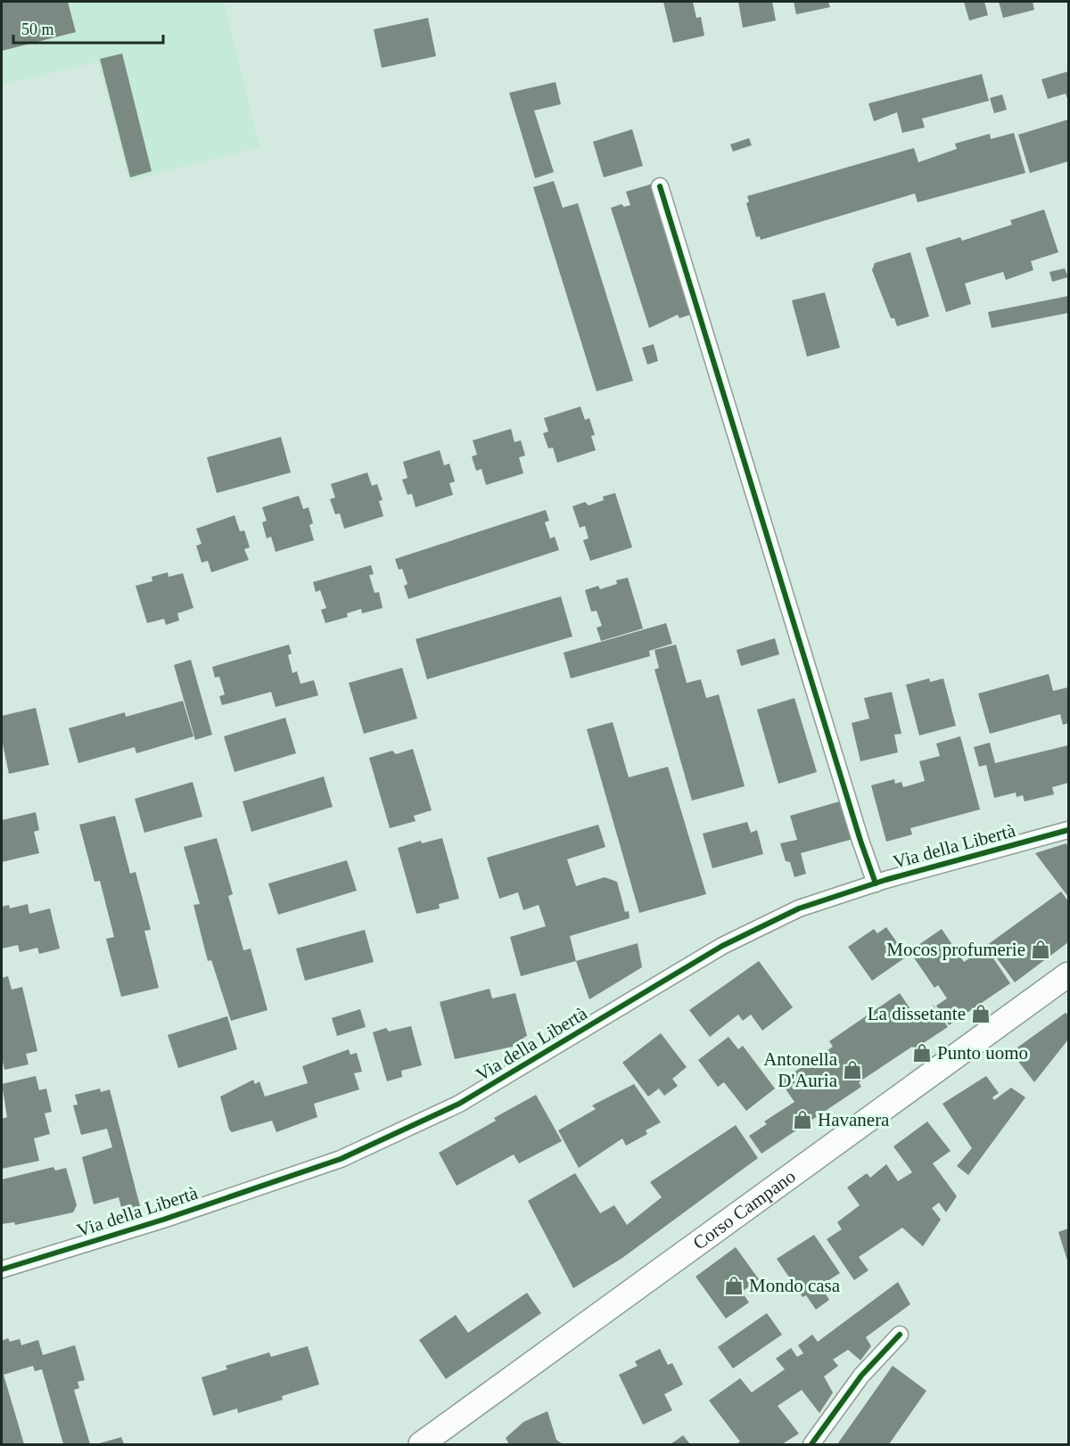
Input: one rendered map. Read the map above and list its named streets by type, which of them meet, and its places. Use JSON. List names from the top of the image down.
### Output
{
  "streets": {
    "main road": ["Corso Campano"],
    "street": ["Via della Libertà"]
  },
  "places": {
    "shop": [
      "Mocos profumerie",
      "La dissetante",
      "Punto uomo",
      "Antonella D'Auria",
      "Havanera",
      "Mondo casa"
    ]
  },
  "scale_bar": "50 m"
}
